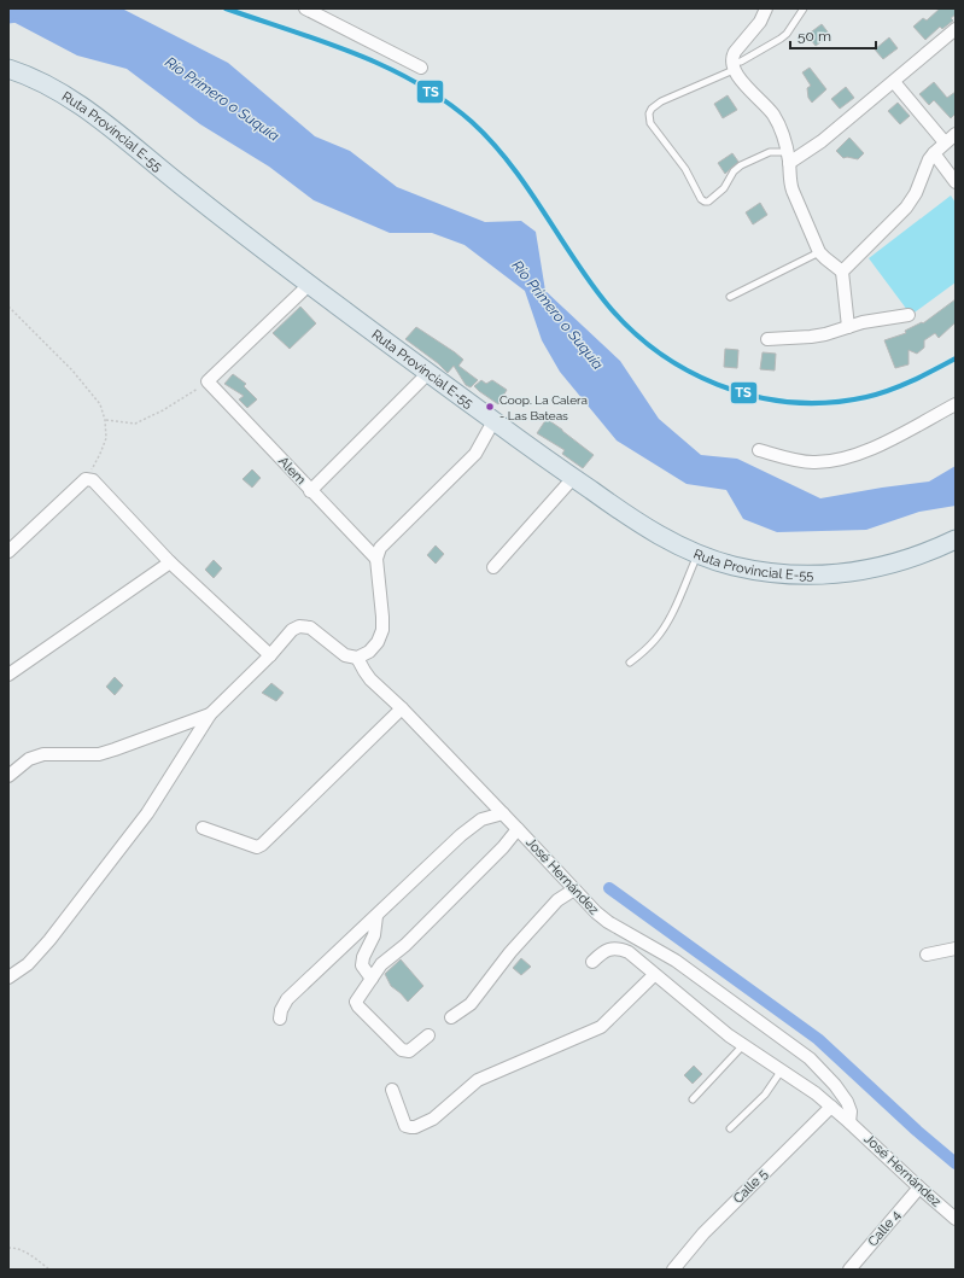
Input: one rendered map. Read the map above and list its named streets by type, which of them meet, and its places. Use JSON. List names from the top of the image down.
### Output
{
  "streets": {
    "main road": ["Ruta Provincial E-55"],
    "street": [
      "Alem",
      "José Hernández",
      "Calle 5",
      "Calle 4"
    ]
  },
  "crossings": [
    ["José Hernández", "Calle 5"],
    ["José Hernández", "Calle 4"]
  ],
  "water": ["Río Primero o Suquía"],
  "places": ["Coop. La Calera - Las Bateas"],
  "lines": ["transit line TS"],
  "scale_bar": "50 m"
}
